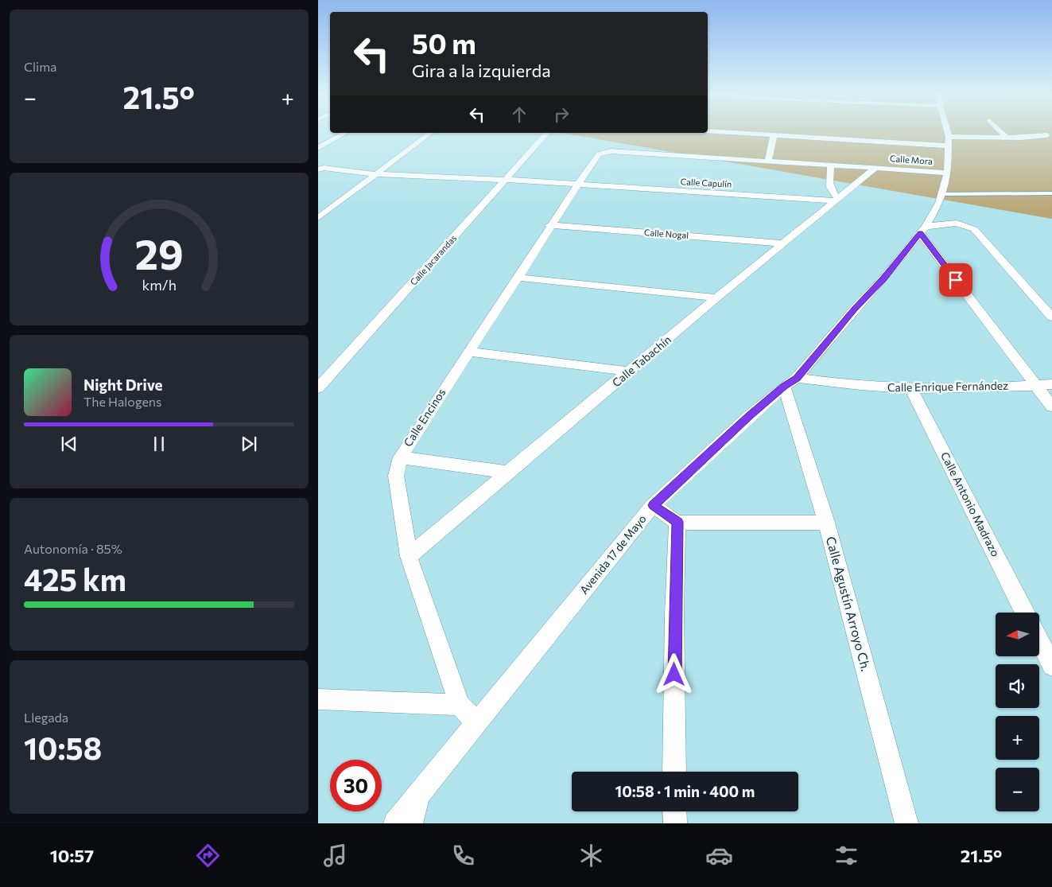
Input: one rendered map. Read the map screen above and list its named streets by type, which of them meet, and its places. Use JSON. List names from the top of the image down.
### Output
{
  "streets": {
    "street": [
      "Calle Mora",
      "Calle Capulín",
      "Calle Nogal",
      "Calle Jacarandas",
      "Calle Tabachín",
      "Calle Enrique Fernández",
      "Calle Encinos",
      "Calle Antonio Madrazo",
      "Avenida 17 de Mayo",
      "Calle Agustín Arroyo Ch."
    ]
  },
  "crossings": [
    ["Calle Mora", "Calle Tabachín"],
    ["Calle Mora", "Calle Encinos"],
    ["Calle Mora", "Avenida 17 de Mayo"],
    ["Calle Capulín", "Calle Jacarandas"],
    ["Calle Capulín", "Calle Tabachín"],
    ["Calle Capulín", "Calle Encinos"],
    ["Calle Nogal", "Calle Tabachín"],
    ["Calle Nogal", "Calle Encinos"],
    ["Calle Tabachín", "Calle Encinos"],
    ["Calle Enrique Fernández", "Calle Antonio Madrazo"],
    ["Calle Enrique Fernández", "Avenida 17 de Mayo"],
    ["Calle Enrique Fernández", "Calle Agustín Arroyo Ch."],
    ["Calle Encinos", "Avenida 17 de Mayo"],
    ["Avenida 17 de Mayo", "Calle Agustín Arroyo Ch."]
  ],
  "north": "left",
  "page": {
    "tile": [
      "Clima",
      ["Autonomía · 85%", "425 km"],
      ["Llegada", "10:58"]
    ],
    "turn": ["50 m", "Gira a la izquierda"],
    "heat": ["−", "21.5°", "+"],
    "song": ["Night Drive", "The Halogens"],
    "map_buttons": ["+", "−"],
    "limit": "30",
    "trip": "10:58 · 1 min · 400 m",
    "tabs": ["10:57", "21.5°"],
    "gauge": ["29", "km/h"]
  }
}
